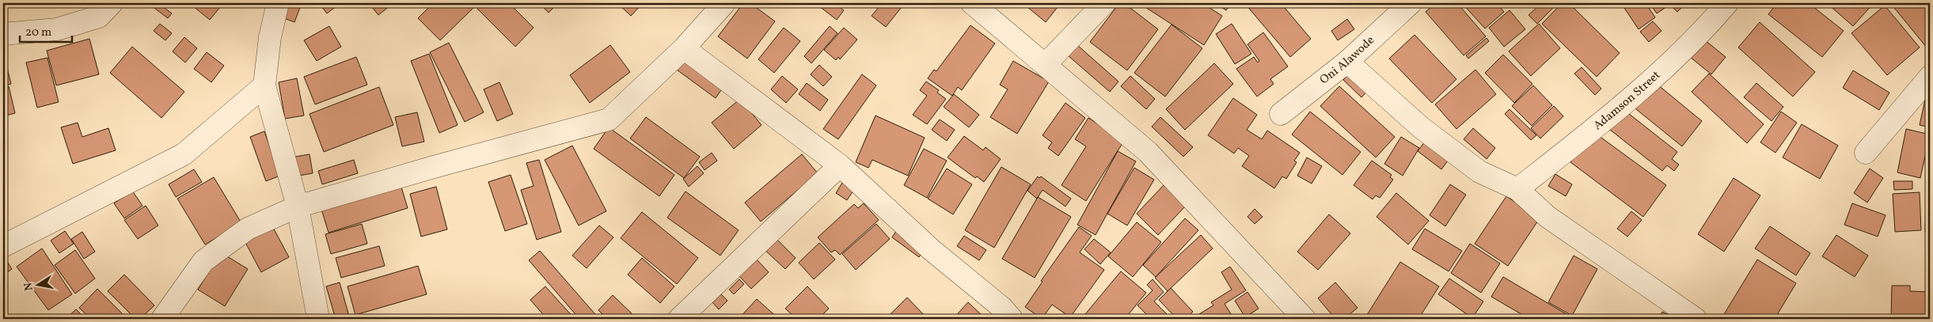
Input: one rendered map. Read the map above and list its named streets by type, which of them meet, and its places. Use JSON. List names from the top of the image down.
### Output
{
  "streets": {
    "street": ["Oni Alawode", "Adamson Street"]
  },
  "scale_bar": "20 m",
  "north": "left"
}
